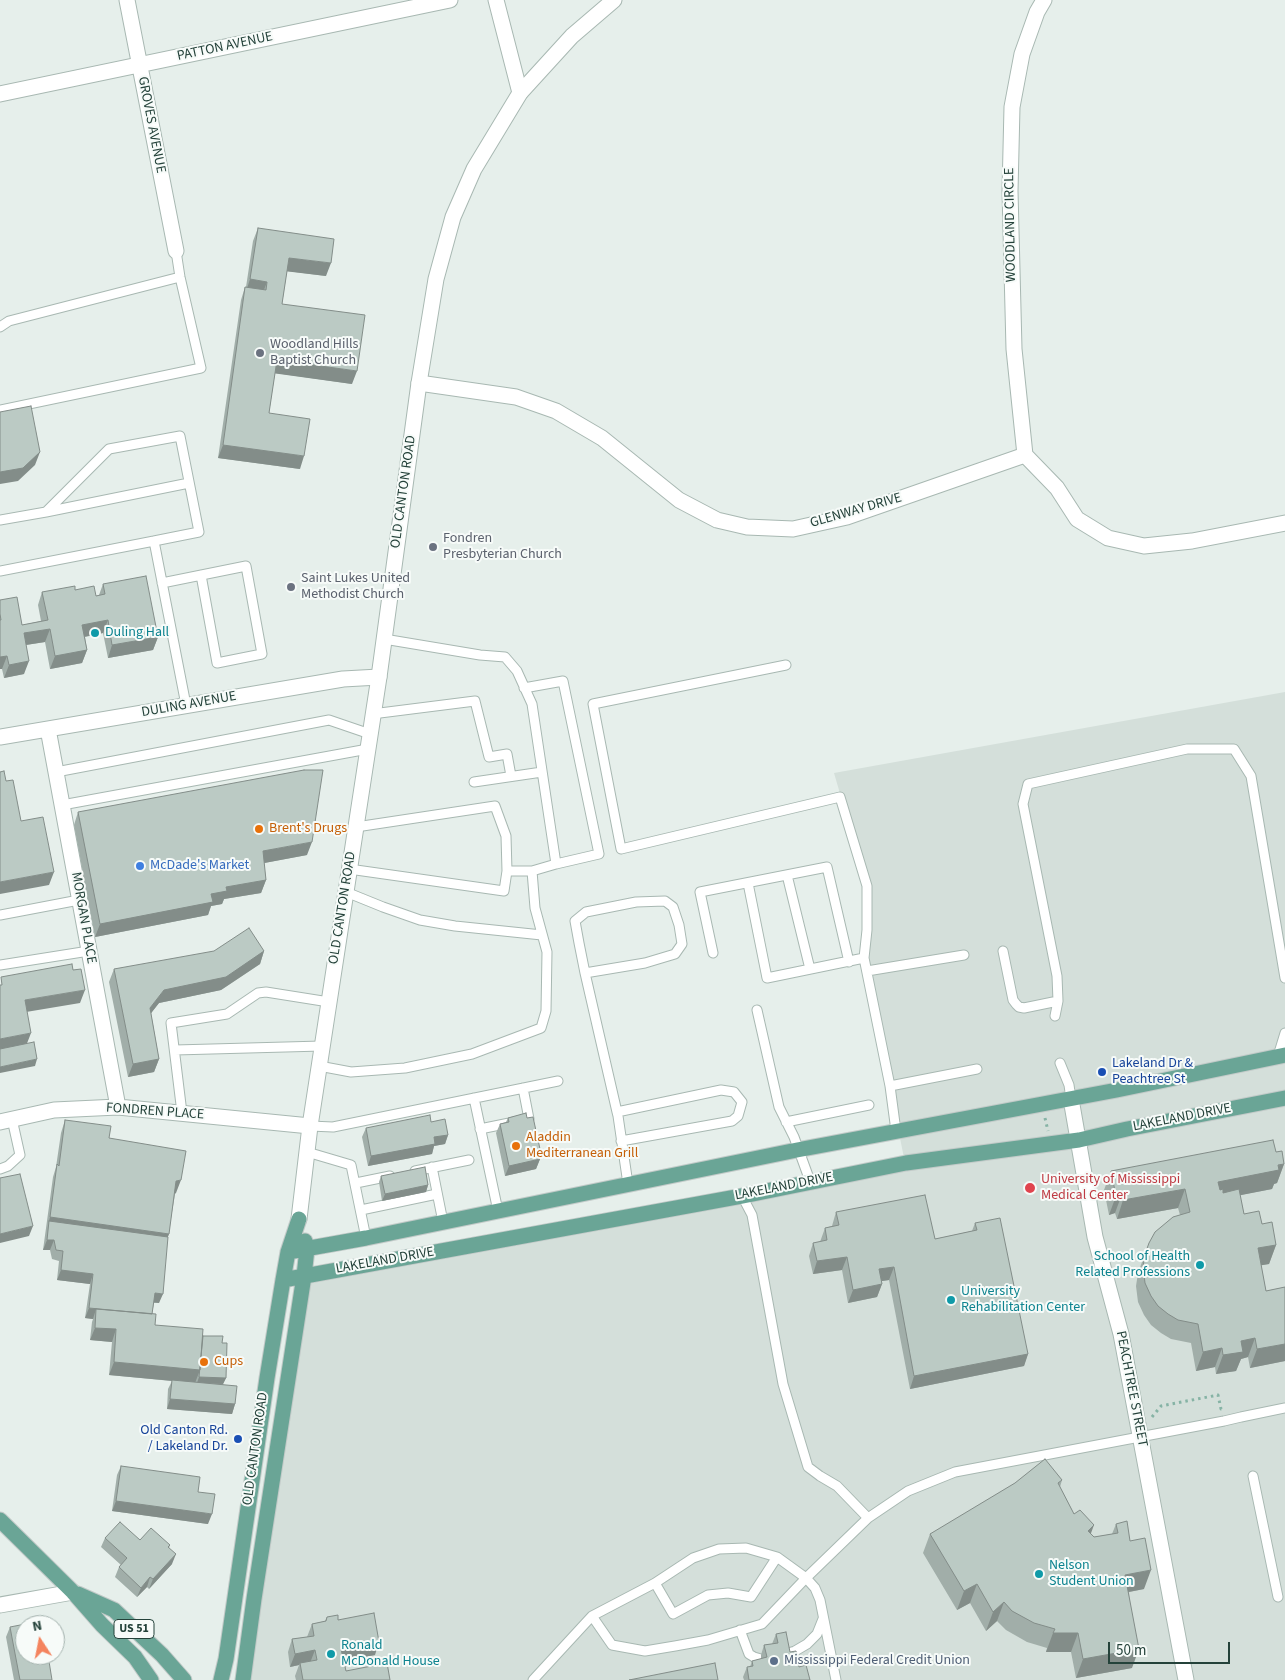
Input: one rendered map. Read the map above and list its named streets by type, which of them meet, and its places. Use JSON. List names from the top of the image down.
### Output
{
  "streets": {
    "main road": ["OLD CANTON ROAD", "LAKELAND DRIVE", "US 51"],
    "street": [
      "PATTON AVENUE",
      "GROVES AVENUE",
      "WOODLAND CIRCLE",
      "GLENWAY DRIVE",
      "DULING AVENUE",
      "MORGAN PLACE",
      "FONDREN PLACE",
      "PEACHTREE STREET"
    ]
  },
  "crossings": [
    ["PATTON AVENUE", "GROVES AVENUE"],
    ["WOODLAND CIRCLE", "GLENWAY DRIVE"],
    ["OLD CANTON ROAD", "GLENWAY DRIVE"],
    ["OLD CANTON ROAD", "DULING AVENUE"],
    ["OLD CANTON ROAD", "FONDREN PLACE"],
    ["OLD CANTON ROAD", "LAKELAND DRIVE"],
    ["DULING AVENUE", "MORGAN PLACE"],
    ["MORGAN PLACE", "FONDREN PLACE"],
    ["LAKELAND DRIVE", "PEACHTREE STREET"]
  ],
  "places": [
    "Woodland Hills Baptist Church",
    "Fondren Presbyterian Church",
    "Saint Lukes United Methodist Church",
    "Duling Hall",
    "Brent's Drugs",
    "McDade's Market",
    "Lakeland Dr & Peachtree St",
    "Aladdin Mediterranean Grill",
    "University of Mississippi Medical Center",
    "School of Health Related Professions",
    "University Rehabilitation Center",
    "Cups",
    "Old Canton Rd. / Lakeland Dr.",
    "Nelson Student Union",
    "Ronald McDonald House",
    "Mississippi Federal Credit Union"
  ],
  "scale_bar": "50 m",
  "north": "top"
}
